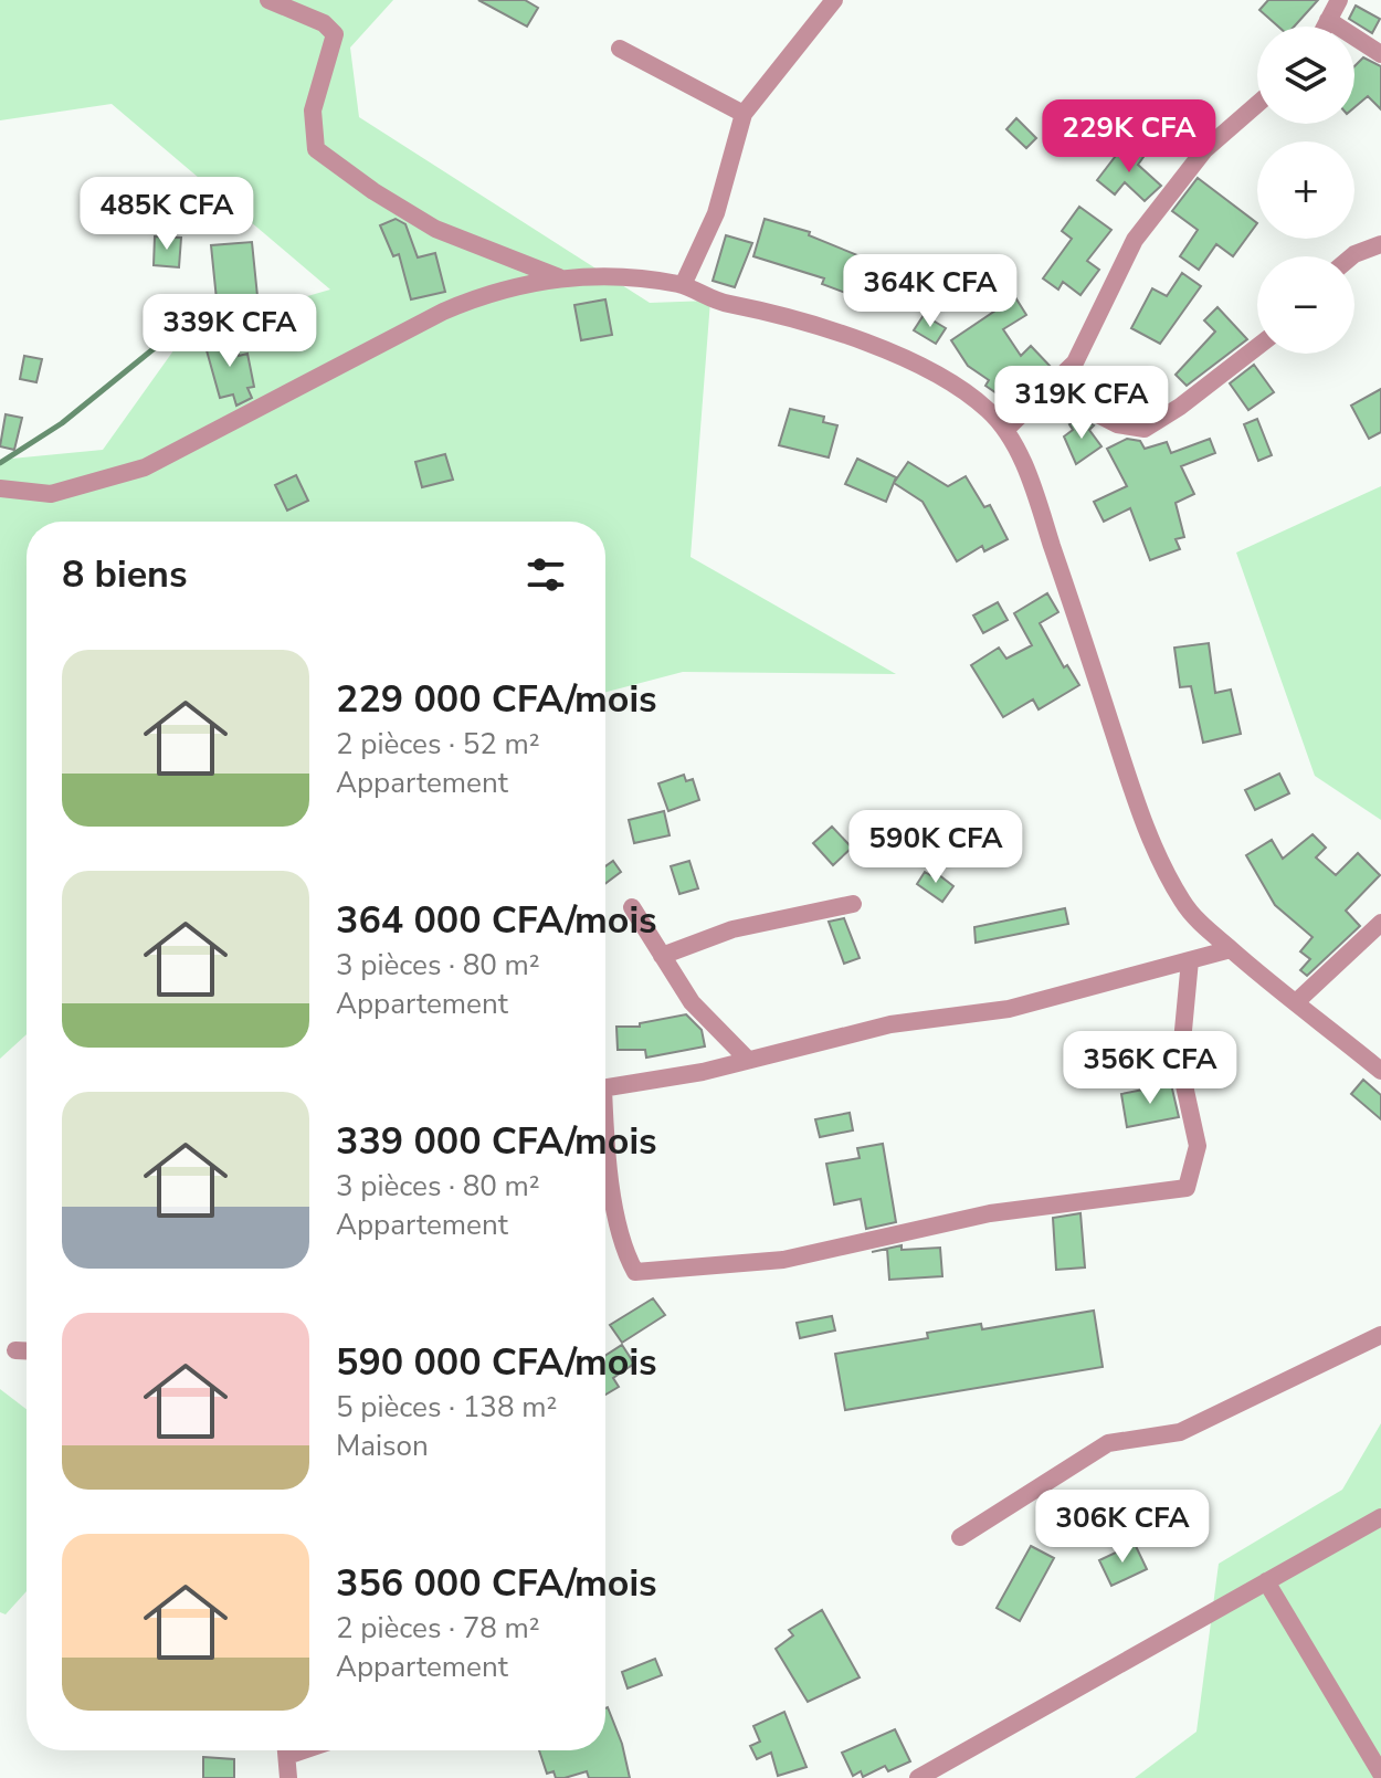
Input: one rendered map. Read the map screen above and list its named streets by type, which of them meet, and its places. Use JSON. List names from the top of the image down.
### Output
{
  "page": {
    "map_buttons": ["+", "−"],
    "price": [
      "229K CFA",
      "485K CFA",
      "364K CFA",
      "339K CFA",
      "319K CFA",
      "590K CFA",
      "356K CFA",
      "306K CFA"
    ],
    "heading": "8 biens",
    "list": [
      {
        "name": "229 000 CFA/mois",
        "note": "2 pièces · 52 m² · Appartement"
      },
      {
        "name": "364 000 CFA/mois",
        "note": "3 pièces · 80 m² · Appartement"
      },
      {
        "name": "339 000 CFA/mois",
        "note": "3 pièces · 80 m² · Appartement"
      },
      {
        "name": "590 000 CFA/mois",
        "note": "5 pièces · 138 m² · Maison"
      },
      {
        "name": "356 000 CFA/mois",
        "note": "2 pièces · 78 m² · Appartement"
      }
    ]
  }
}
